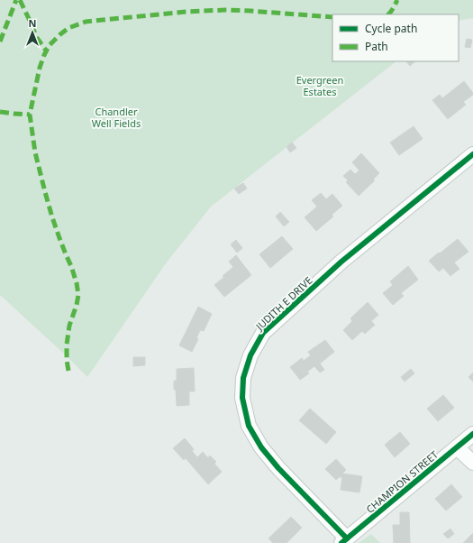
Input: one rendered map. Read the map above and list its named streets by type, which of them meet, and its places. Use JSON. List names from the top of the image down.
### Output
{
  "streets": {
    "street": ["JUDITH E DRIVE", "CHAMPION STREET"]
  },
  "crossings": [
    ["JUDITH E DRIVE", "CHAMPION STREET"]
  ],
  "parks": ["Evergreen Estates", "Chandler Well Fields"],
  "legend": ["Cycle path", "Path"],
  "north": "top"
}
